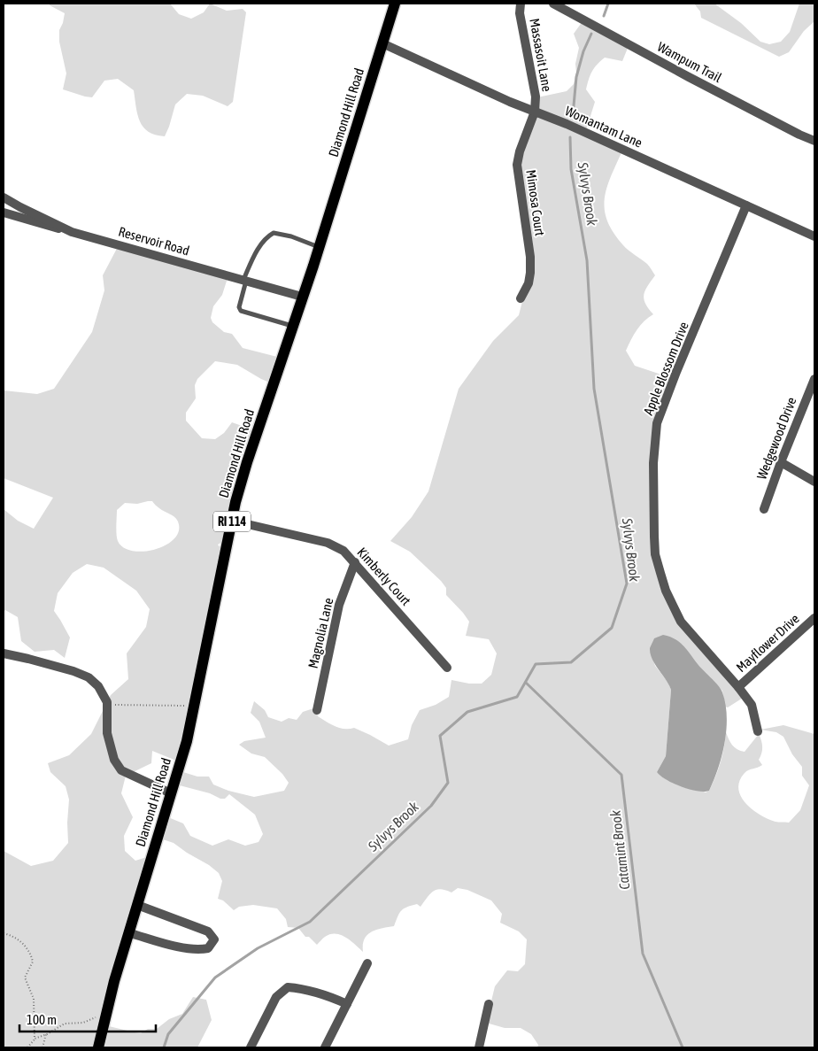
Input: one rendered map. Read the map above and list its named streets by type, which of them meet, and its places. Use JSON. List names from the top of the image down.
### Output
{
  "streets": {
    "main road": ["Diamond Hill Road", "RI 114"],
    "street": [
      "Massasoit Lane",
      "Wampum Trail",
      "Womantam Lane",
      "Mimosa Court",
      "Reservoir Road",
      "Apple Blossom Drive",
      "Wedgewood Drive",
      "Kimberly Court",
      "Magnolia Lane",
      "Mayflower Drive"
    ]
  },
  "crossings": [
    ["Massasoit Lane", "Womantam Lane"],
    ["Massasoit Lane", "Mimosa Court"],
    ["Diamond Hill Road", "Womantam Lane"],
    ["Diamond Hill Road", "Reservoir Road"],
    ["Diamond Hill Road", "Kimberly Court"],
    ["Womantam Lane", "Mimosa Court"],
    ["Womantam Lane", "Apple Blossom Drive"],
    ["Apple Blossom Drive", "Mayflower Drive"],
    ["Kimberly Court", "Magnolia Lane"]
  ],
  "water": ["Sylvys Brook", "Catamint Brook"],
  "scale_bar": "100 m"
}
